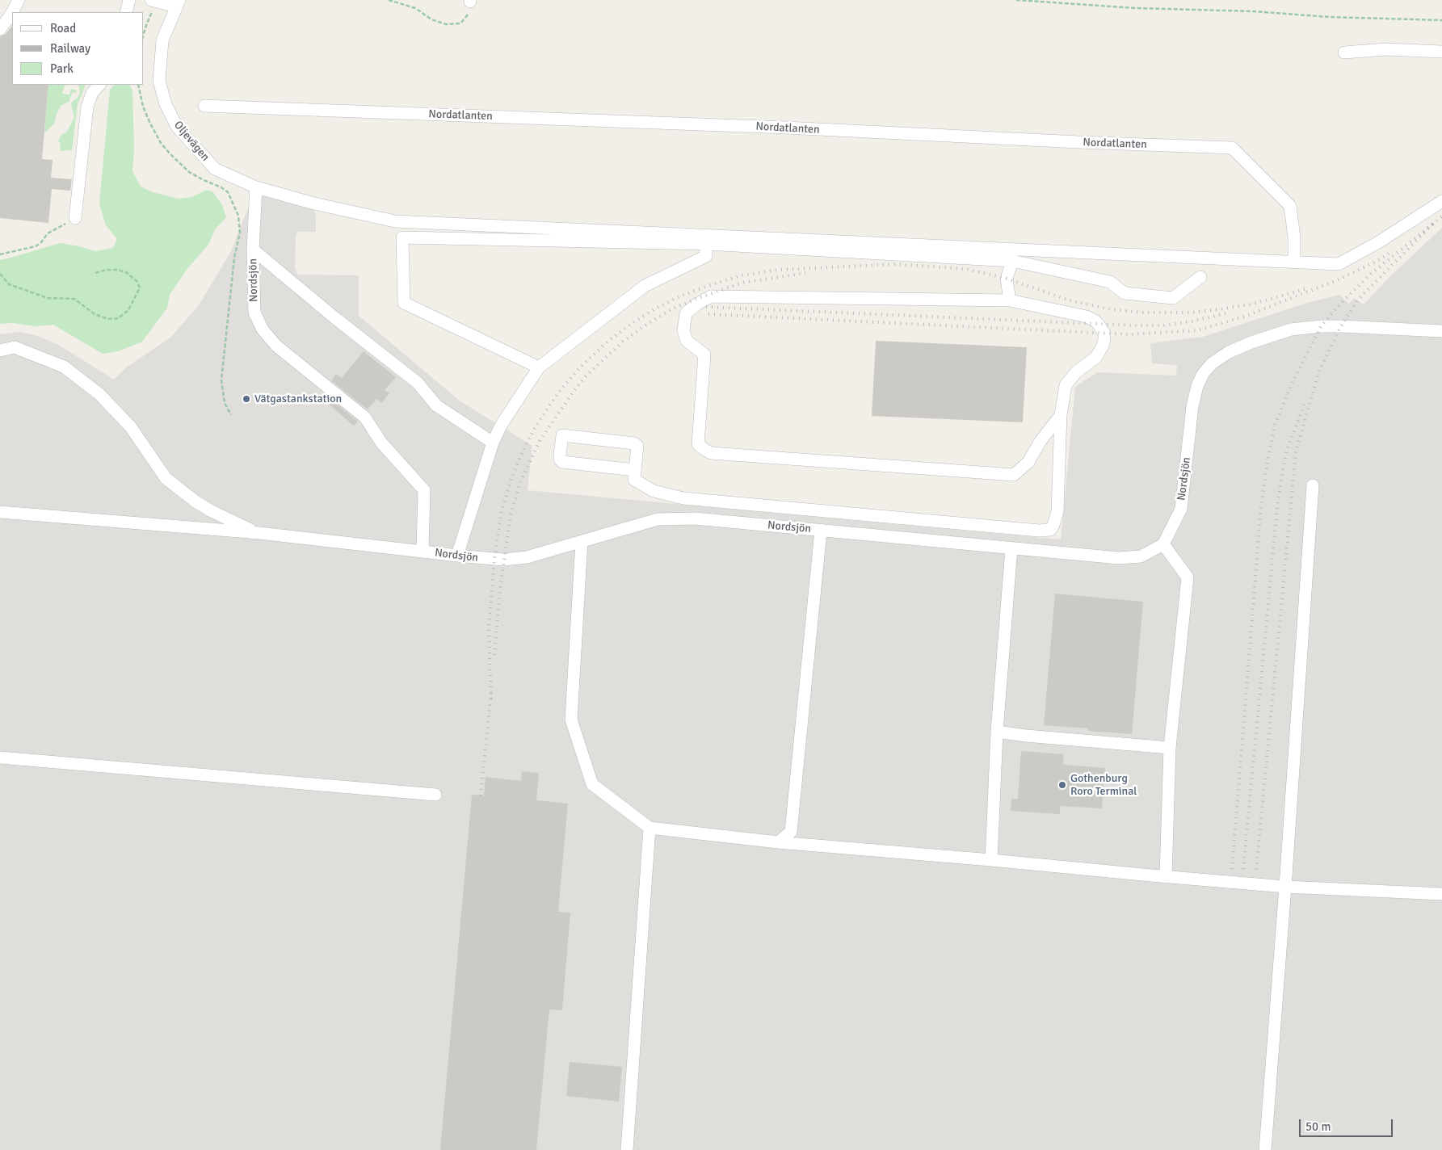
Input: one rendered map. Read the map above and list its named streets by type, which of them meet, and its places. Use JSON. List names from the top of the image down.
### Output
{
  "streets": {
    "street": ["Nordatlanten", "Oljevägen", "Nordsjön"]
  },
  "crossings": [
    ["Nordatlanten", "Oljevägen"],
    ["Oljevägen", "Nordsjön"]
  ],
  "places": ["Vätgastankstation", "Gothenburg Roro Terminal"],
  "legend": ["Road", "Railway", "Park"],
  "scale_bar": "50 m"
}
